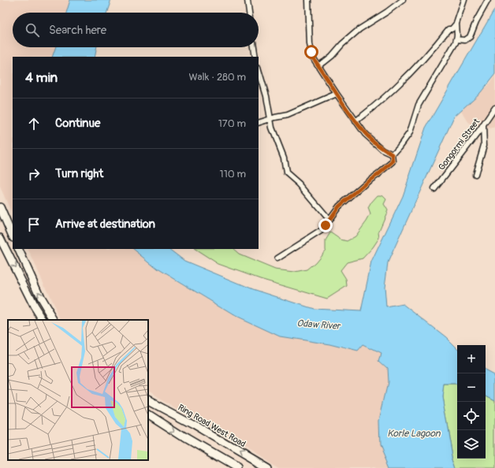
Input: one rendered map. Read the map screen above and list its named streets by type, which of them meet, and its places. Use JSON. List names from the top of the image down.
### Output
{
  "streets": {
    "main road": ["Ring Road West Road"],
    "street": ["Gongormi Street"]
  },
  "water": ["Odaw River", "Korle Lagoon"],
  "page": {
    "search": "Search here",
    "heading": ["4 min", "Walk · 280 m"],
    "list": [
      ["Continue", "170 m"],
      ["Turn right", "110 m"],
      "Arrive at destination"
    ],
    "map_buttons": ["+", "−"]
  }
}
